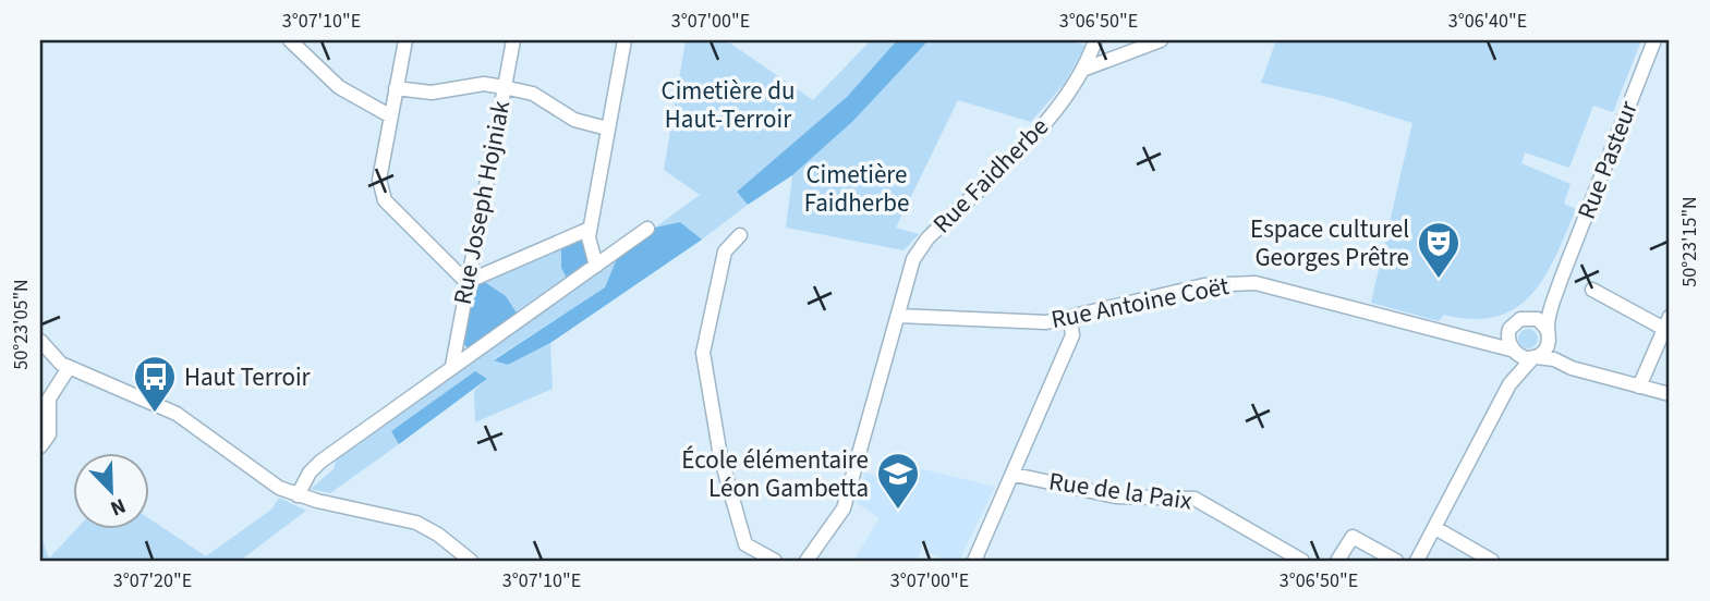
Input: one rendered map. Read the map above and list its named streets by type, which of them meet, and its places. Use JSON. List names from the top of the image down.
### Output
{
  "streets": {
    "street": [
      "Rue Pasteur",
      "Rue Faidherbe",
      "Rue Joseph Hojniak",
      "Rue Antoine Coët",
      "Rue de la Paix"
    ]
  },
  "crossings": [
    ["Rue Pasteur", "Rue Antoine Coët"],
    ["Rue Faidherbe", "Rue Antoine Coët"]
  ],
  "parks": ["Cimetière du Haut-Terroir", "Cimetière Faidherbe"],
  "places": {
    "theatre": ["Espace culturel Georges Prêtre"],
    "bus stop": ["Haut Terroir"],
    "school or university": ["École élémentaire Léon Gambetta"]
  },
  "north": "bottom right",
  "coordinates": [
    "3°07'10\"E",
    "3°07'00\"E",
    "3°06'50\"E",
    "3°06'40\"E",
    "50°23'15\"N",
    "50°23'05\"N",
    "3°07'20\"E"
  ]
}
